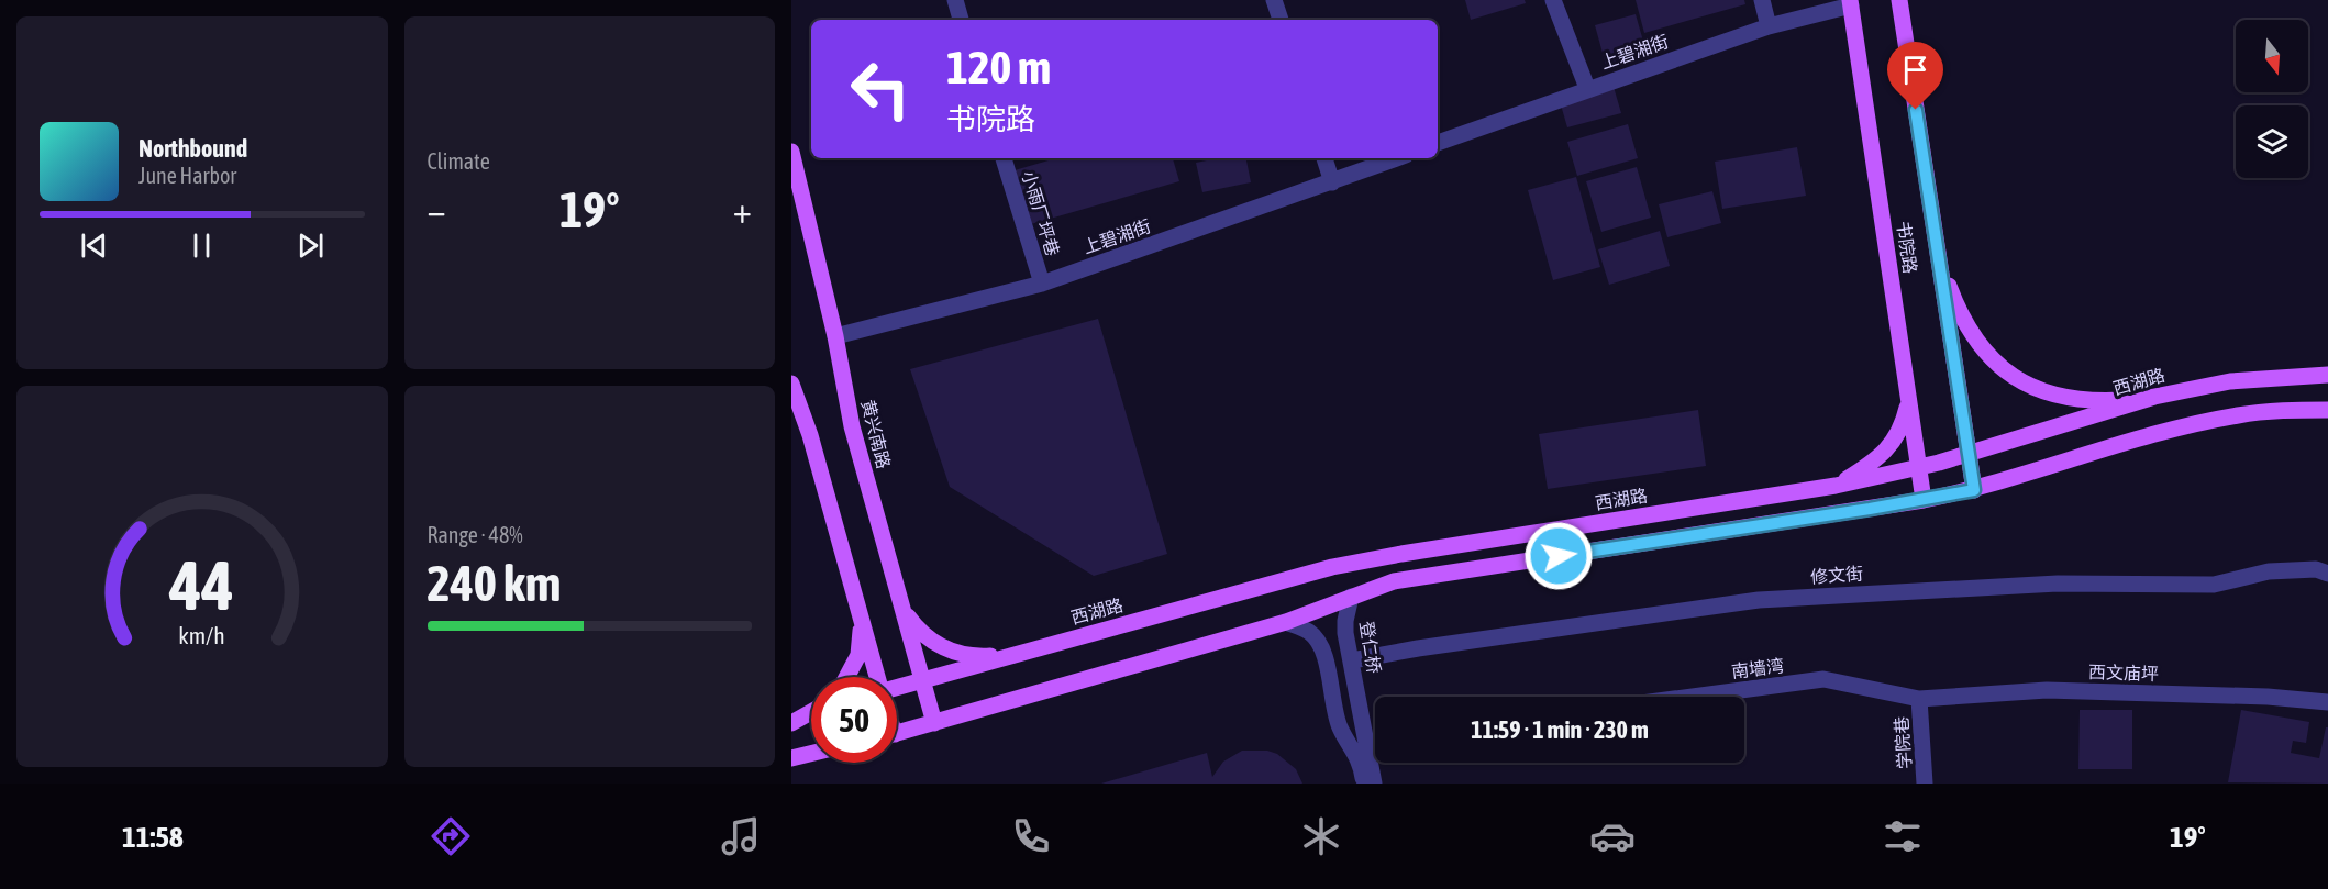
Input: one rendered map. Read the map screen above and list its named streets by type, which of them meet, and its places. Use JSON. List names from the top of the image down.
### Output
{
  "streets": {
    "main road": ["书院路", "西湖路", "黄兴南路"],
    "street": [
      "上碧湘街",
      "小雨厂坪巷",
      "修文街",
      "登仁桥",
      "南墙湾",
      "西文庙坪",
      "学院巷"
    ]
  },
  "crossings": [
    ["上碧湘街", "小雨厂坪巷"],
    ["上碧湘街", "书院路"],
    ["上碧湘街", "黄兴南路"],
    ["书院路", "西湖路"],
    ["西湖路", "黄兴南路"],
    ["修文街", "登仁桥"],
    ["南墙湾", "西文庙坪"],
    ["南墙湾", "学院巷"],
    ["西文庙坪", "学院巷"]
  ],
  "north": "bottom",
  "page": {
    "tile": [
      "Climate",
      ["Range · 48%", "240 km"]
    ],
    "turn": ["120 m", "书院路"],
    "song": ["Northbound", "June Harbor"],
    "heat": ["−", "19°", "+"],
    "limit": "50",
    "trip": "11:59 · 1 min · 230 m",
    "tabs": ["11:58", "19°"],
    "gauge": ["44", "km/h"]
  }
}
